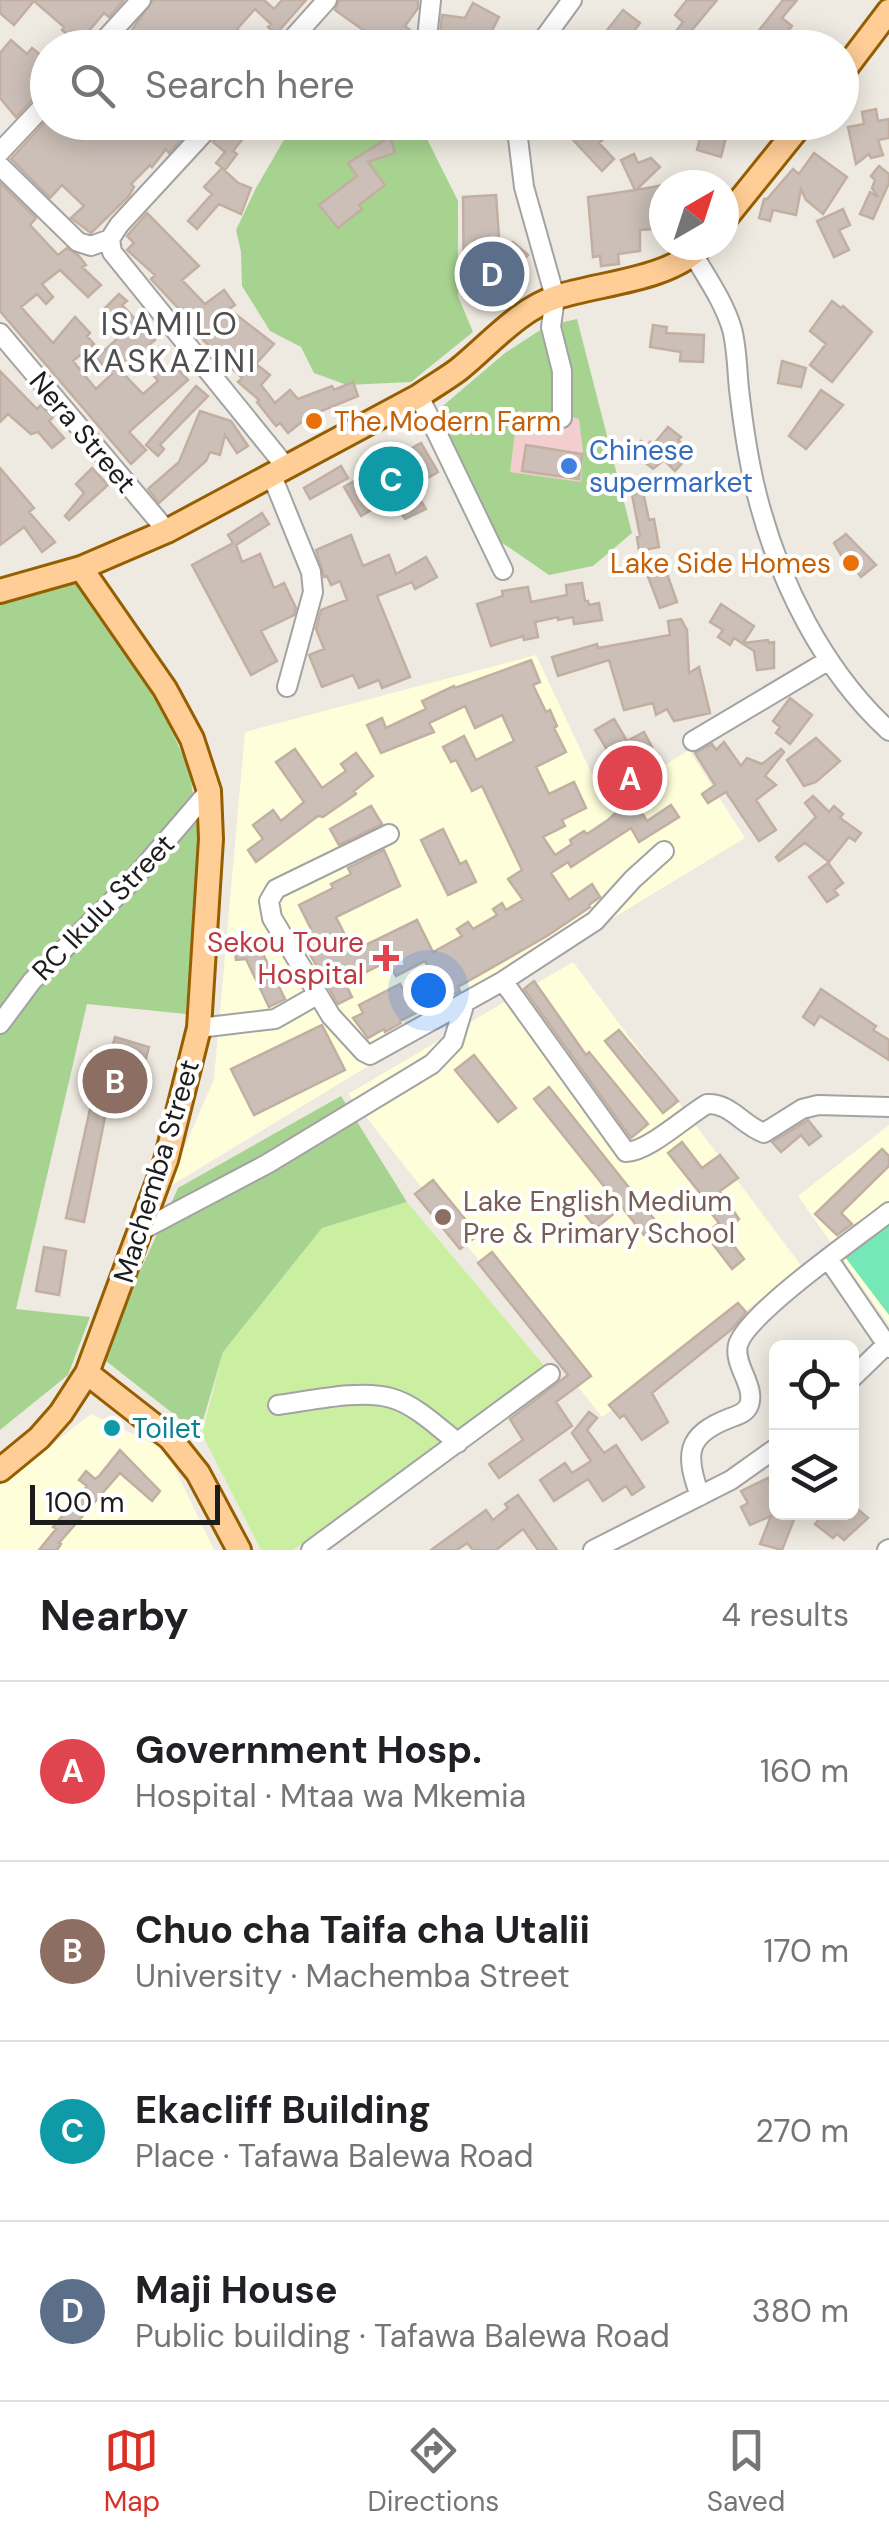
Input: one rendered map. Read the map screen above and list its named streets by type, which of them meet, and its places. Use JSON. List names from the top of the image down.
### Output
{
  "streets": {
    "main road": ["Machemba Street"],
    "street": ["Nera Street", "RC Ikulu Street"]
  },
  "crossings": [
    ["RC Ikulu Street", "Machemba Street"]
  ],
  "districts": ["ISAMILO KASKAZINI"],
  "places": {
    "other": [
      "The Modern Farm",
      "Chinese supermarket",
      "Lake Side Homes",
      "Lake English Medium Pre & Primary School",
      "Toilet"
    ],
    "health": ["Sekou Toure Hospital"]
  },
  "scale_bar": "100 m",
  "north": "top right",
  "page": {
    "search": "Search here",
    "pins": [
      "D",
      "C",
      "A",
      "B"
    ],
    "scale": "100 m",
    "heading": ["Nearby", "4 results"],
    "list": [
      {
        "mark": "A",
        "name": "Government Hosp.",
        "note": "Hospital · Mtaa wa Mkemia",
        "value": "160 m"
      },
      {
        "mark": "B",
        "name": "Chuo cha Taifa cha Utalii",
        "note": "University · Machemba Street",
        "value": "170 m"
      },
      {
        "mark": "C",
        "name": "Ekacliff Building",
        "note": "Place · Tafawa Balewa Road",
        "value": "270 m"
      },
      {
        "mark": "D",
        "name": "Maji House",
        "note": "Public building · Tafawa Balewa Road",
        "value": "380 m"
      }
    ],
    "nav": ["Map", "Directions", "Saved"]
  }
}
